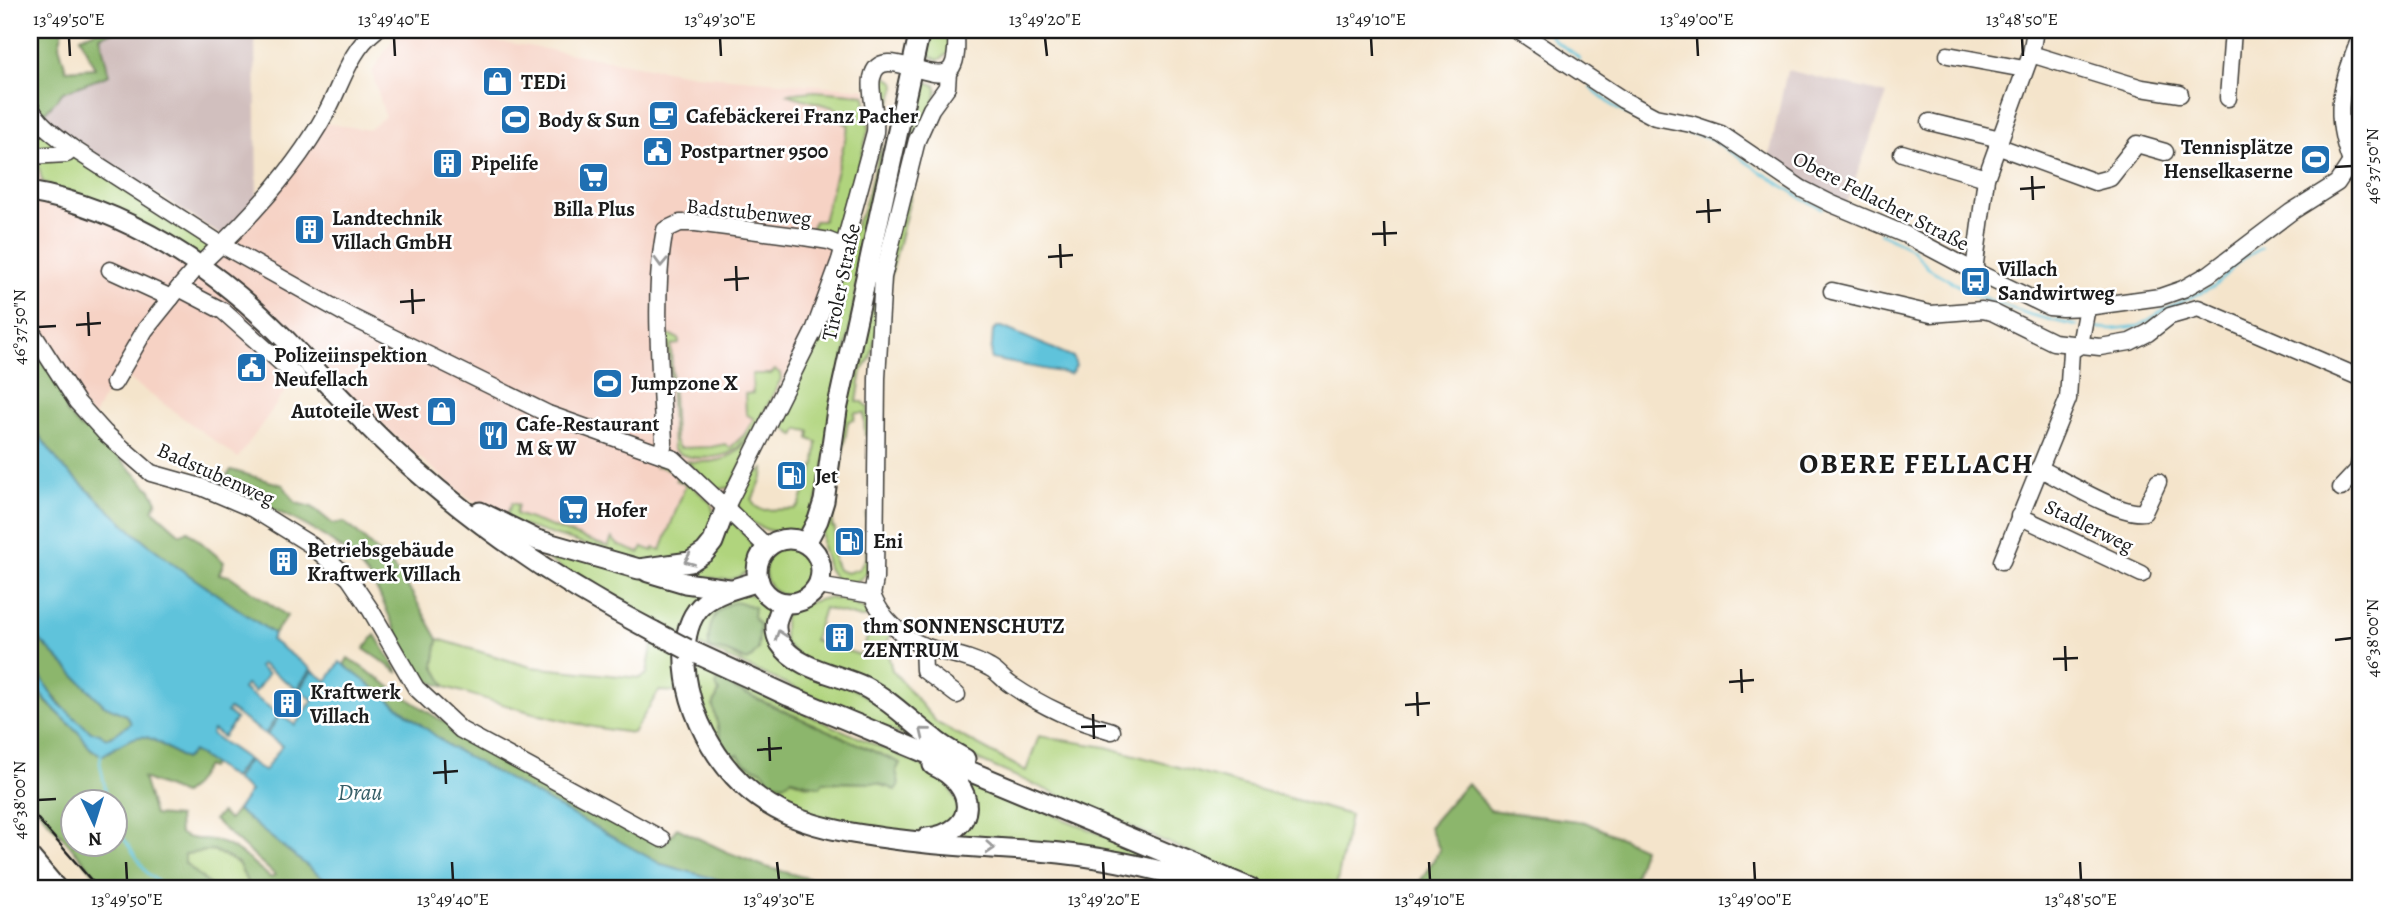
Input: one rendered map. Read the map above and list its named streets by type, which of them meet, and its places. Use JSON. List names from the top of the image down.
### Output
{
  "streets": {
    "main road": ["Tiroler Straße"],
    "street": ["Obere Fellacher Straße", "Badstubenweg", "Stadlerweg"]
  },
  "crossings": [
    ["Obere Fellacher Straße", "Stadlerweg"]
  ],
  "districts": ["OBERE FELLACH"],
  "water": ["Drau"],
  "places": {
    "shop": ["TEDi", "Autoteile West"],
    "cafe": ["Cafebäckerei Franz Pacher"],
    "sports": ["Body & Sun", "Tennisplätze Henselkaserne", "Jumpzone X"],
    "public building": ["Postpartner 9500", "Polizeiinspektion Neufellach"],
    "building": [
      "Pipelife",
      "Landtechnik Villach GmbH",
      "Betriebsgebäude Kraftwerk Villach",
      "thm SONNENSCHUTZ ZENTRUM",
      "Kraftwerk Villach"
    ],
    "supermarket": ["Billa Plus", "Hofer"],
    "bus stop": ["Villach Sandwirtweg"],
    "restaurant": ["Cafe-Restaurant M & W"],
    "fuel station": ["Jet", "Eni"]
  },
  "north": "bottom",
  "coordinates": [
    "13°49'50\"E",
    "13°49'40\"E",
    "13°49'30\"E",
    "13°49'20\"E",
    "13°49'10\"E",
    "13°49'00\"E",
    "13°48'50\"E",
    "46°37'50\"N",
    "46°38'00\"N"
  ]
}
